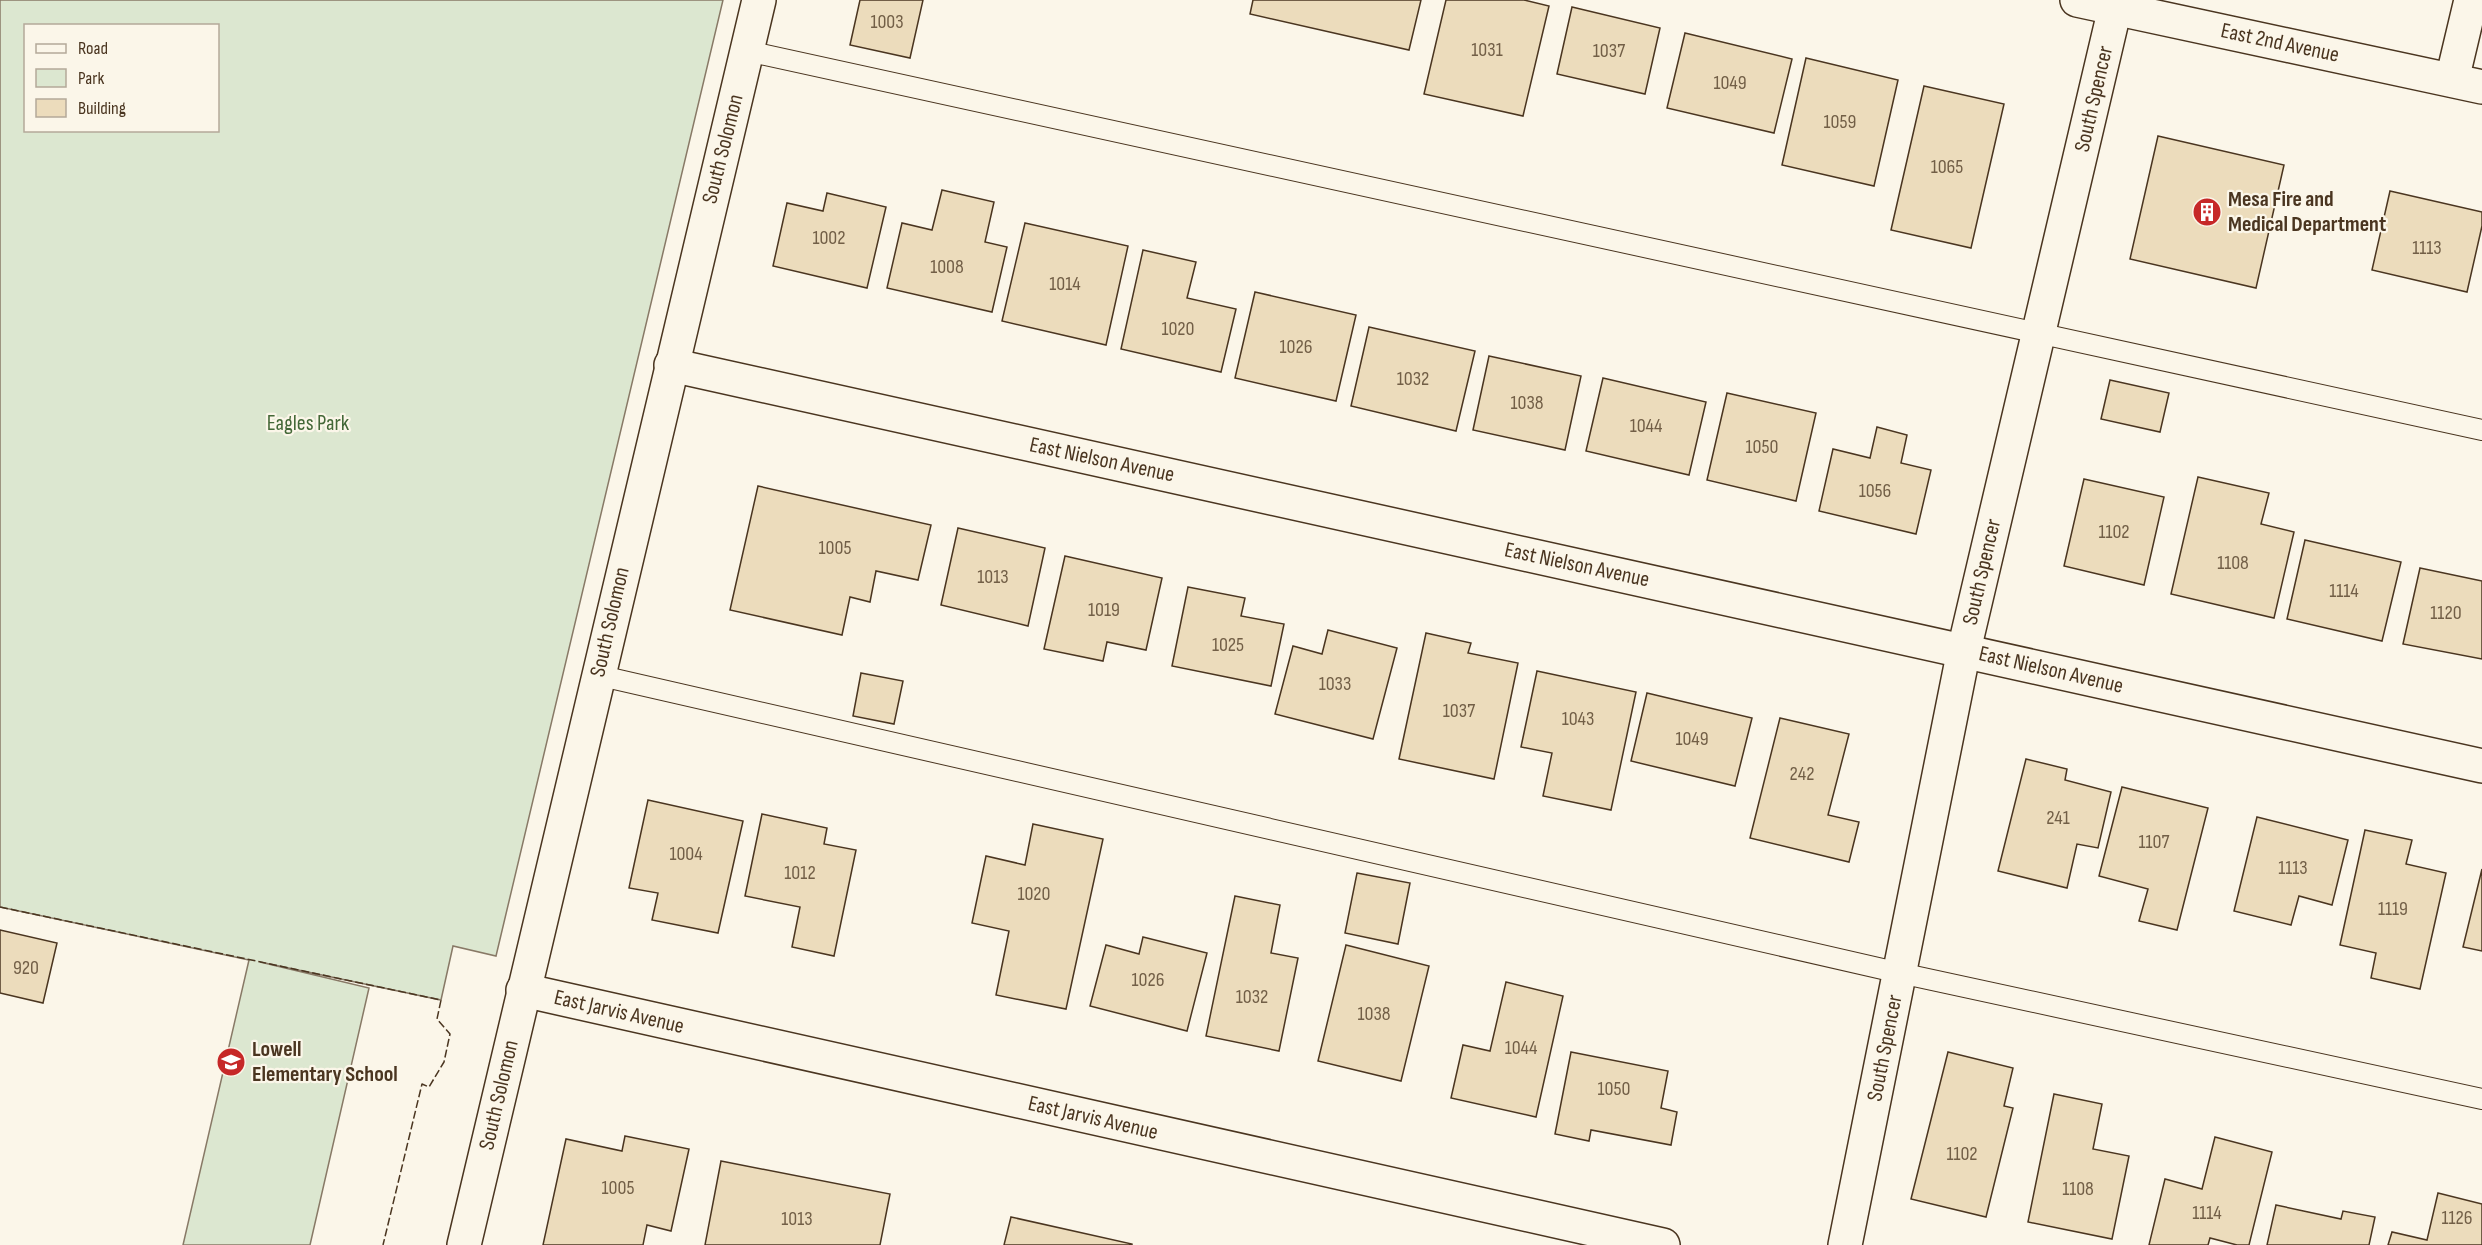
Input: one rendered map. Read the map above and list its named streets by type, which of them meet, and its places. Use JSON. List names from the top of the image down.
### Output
{
  "streets": {
    "street": [
      "East 2nd Avenue",
      "South Spencer",
      "South Solomon",
      "East Nielson Avenue",
      "East Jarvis Avenue"
    ]
  },
  "crossings": [
    ["East 2nd Avenue", "South Spencer"],
    ["South Spencer", "East Nielson Avenue"],
    ["South Solomon", "East Nielson Avenue"],
    ["South Solomon", "East Jarvis Avenue"]
  ],
  "parks": ["Eagles Park"],
  "places": {
    "building": ["Mesa Fire and Medical Department"],
    "school or university": ["Lowell Elementary School"]
  },
  "house_numbers": [
    "1003",
    "1031",
    "1037",
    "1049",
    "1059",
    "1065",
    "1002",
    "1113",
    "1008",
    "1014",
    "1020",
    "1026",
    "1032",
    "1038",
    "1044",
    "1050",
    "1056",
    "1102",
    "1005",
    "1108",
    "1013",
    "1114",
    "1019",
    "1120",
    "1025",
    "1033",
    "1037",
    "1043",
    "1049",
    "242",
    "241",
    "1107",
    "1004",
    "1113",
    "1012",
    "1020",
    "1119",
    "920",
    "1026",
    "1032",
    "1038",
    "1044",
    "1050",
    "1102",
    "1005",
    "1108",
    "1114",
    "1126",
    "1013"
  ],
  "legend": ["Road", "Park", "Building"]
}
